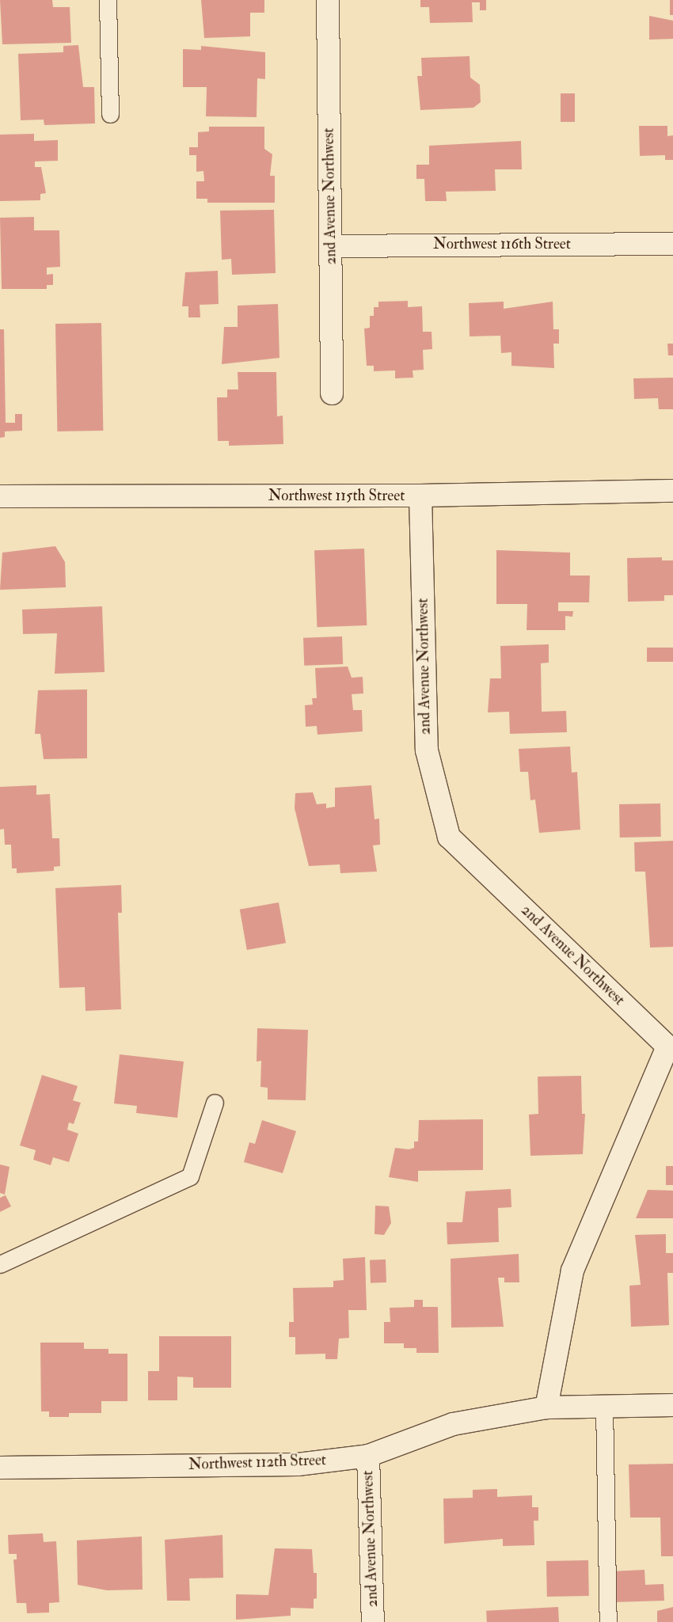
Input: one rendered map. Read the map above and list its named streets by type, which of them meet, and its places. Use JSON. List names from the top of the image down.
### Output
{
  "streets": {
    "street": [
      "2nd Avenue Northwest",
      "Northwest 116th Street",
      "Northwest 115th Street",
      "Northwest 112th Street"
    ]
  },
  "crossings": [
    ["2nd Avenue Northwest", "Northwest 116th Street"],
    ["2nd Avenue Northwest", "Northwest 115th Street"],
    ["2nd Avenue Northwest", "Northwest 112th Street"]
  ]
}
